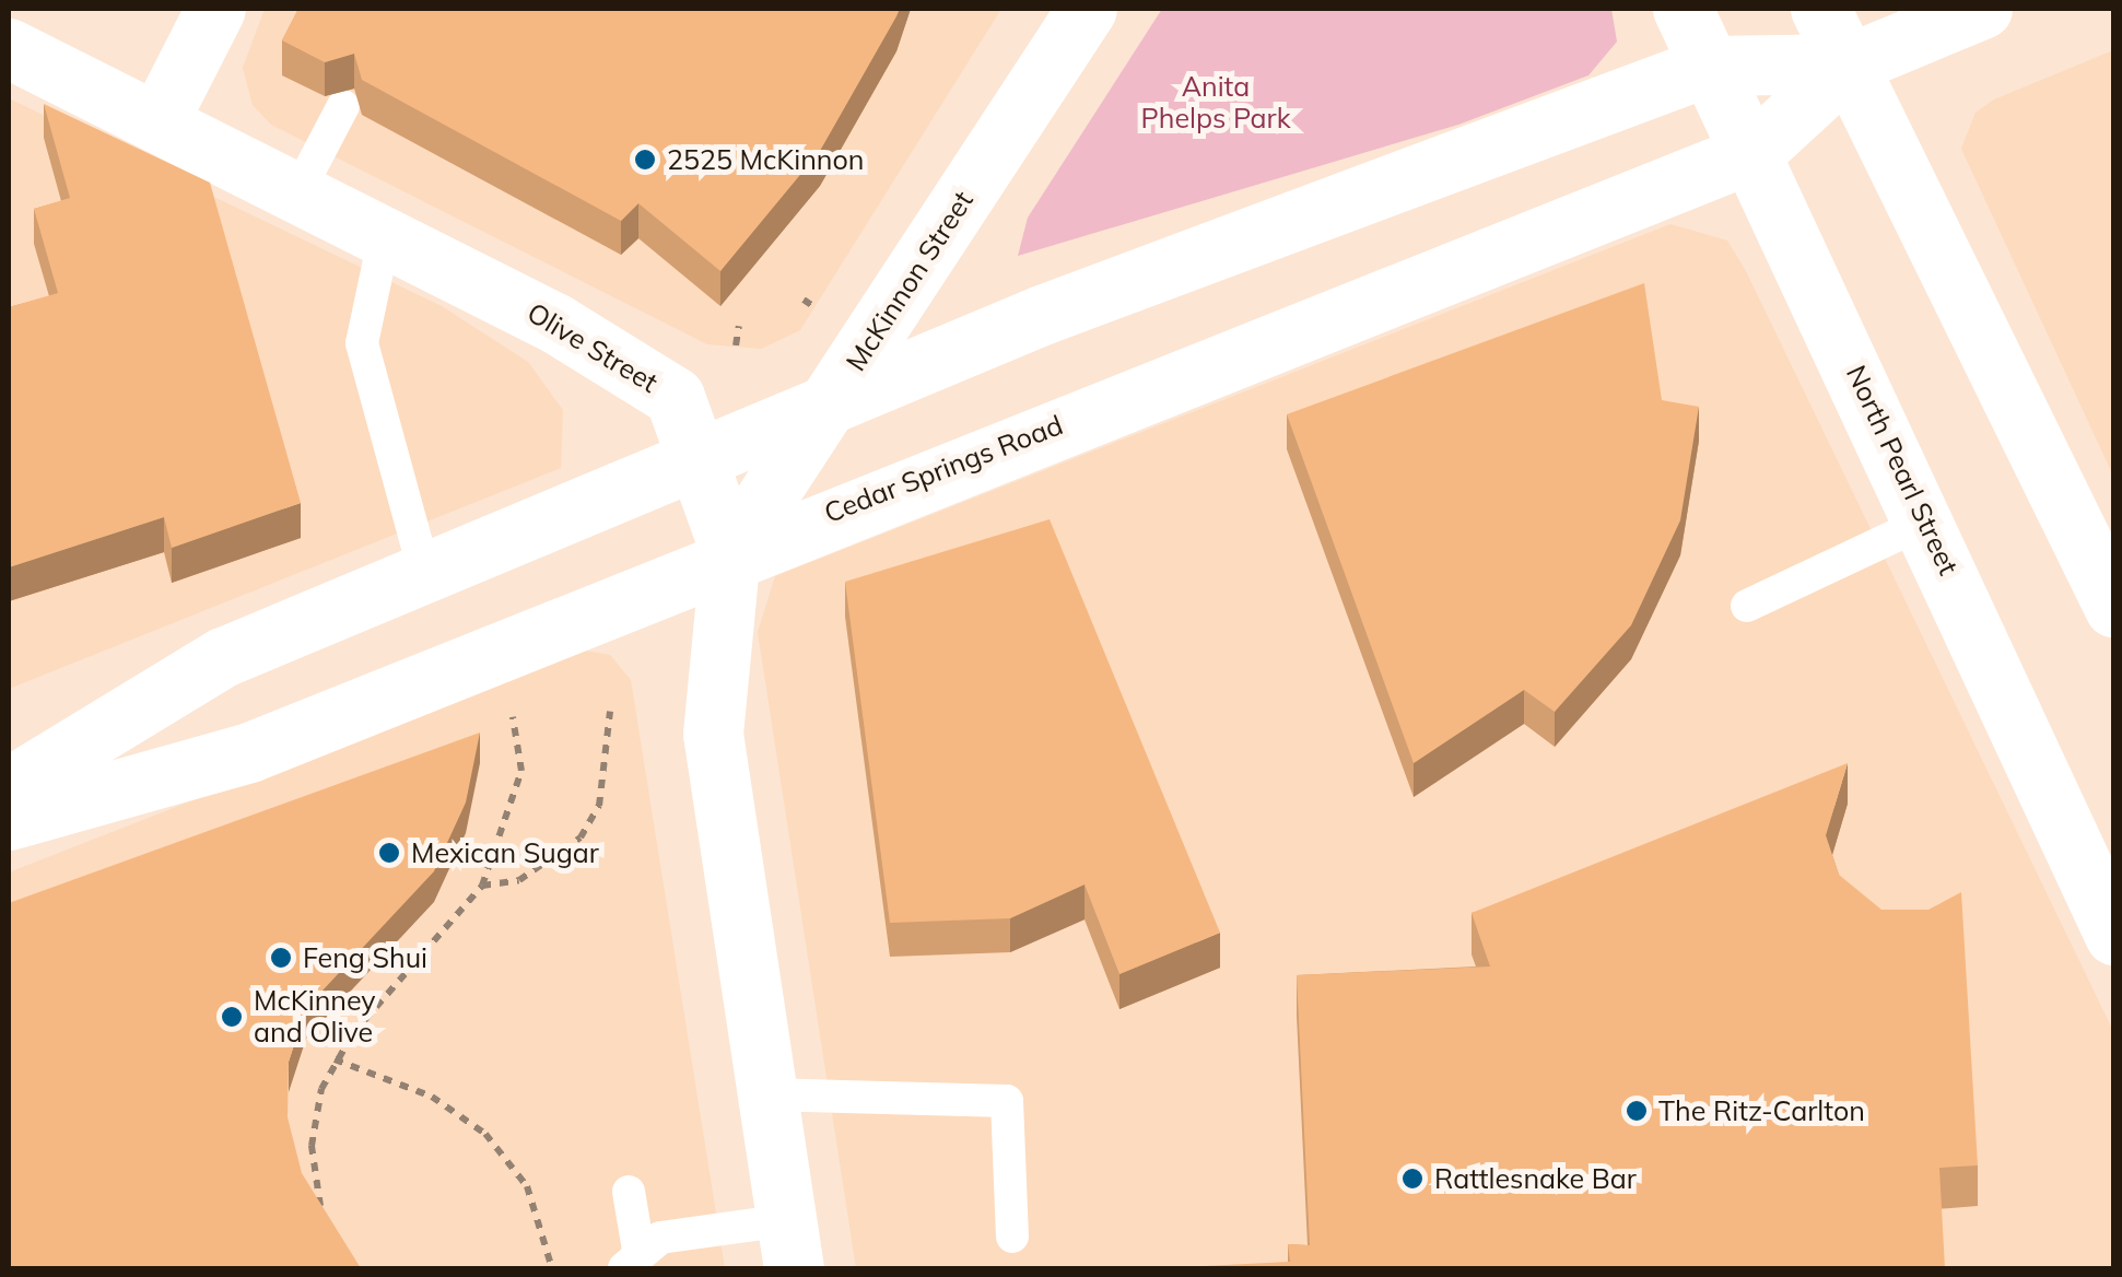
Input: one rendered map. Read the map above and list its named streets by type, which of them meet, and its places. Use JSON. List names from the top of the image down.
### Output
{
  "streets": {
    "main road": [
      "McKinnon Street",
      "Olive Street",
      "Cedar Springs Road",
      "North Pearl Street"
    ]
  },
  "crossings": [
    ["McKinnon Street", "Olive Street"],
    ["McKinnon Street", "Cedar Springs Road"],
    ["Olive Street", "Cedar Springs Road"],
    ["Cedar Springs Road", "North Pearl Street"]
  ],
  "parks": ["Anita Phelps Park"],
  "places": [
    "2525 McKinnon",
    "Mexican Sugar",
    "Feng Shui",
    "McKinney and Olive",
    "The Ritz-Carlton",
    "Rattlesnake Bar"
  ]
}
